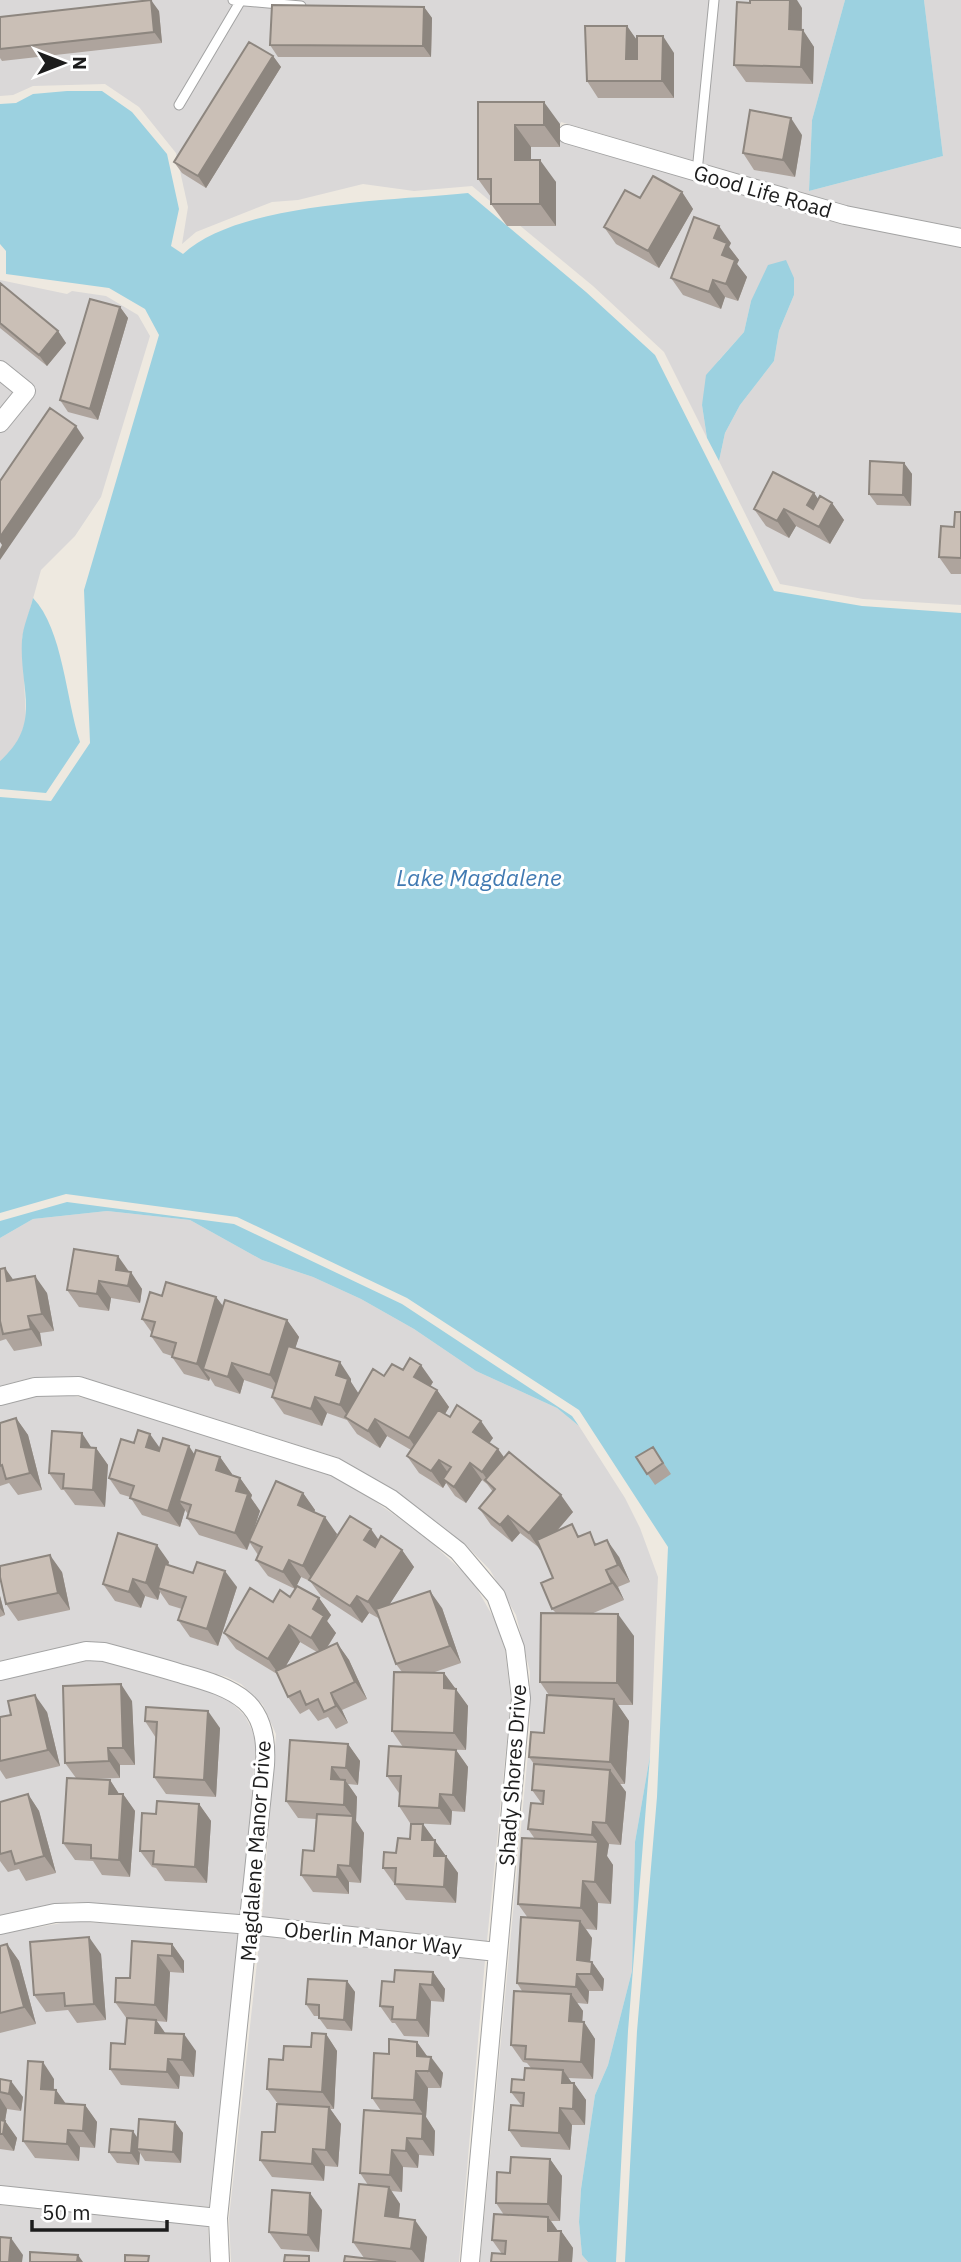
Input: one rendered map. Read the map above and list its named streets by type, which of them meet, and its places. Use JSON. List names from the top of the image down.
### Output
{
  "streets": {
    "street": [
      "Good Life Road",
      "Shady Shores Drive",
      "Magdalene Manor Drive",
      "Oberlin Manor Way"
    ]
  },
  "crossings": [
    ["Shady Shores Drive", "Oberlin Manor Way"],
    ["Magdalene Manor Drive", "Oberlin Manor Way"]
  ],
  "water": ["Lake Magdalene"],
  "scale_bar": "50 m",
  "north": "right"
}
